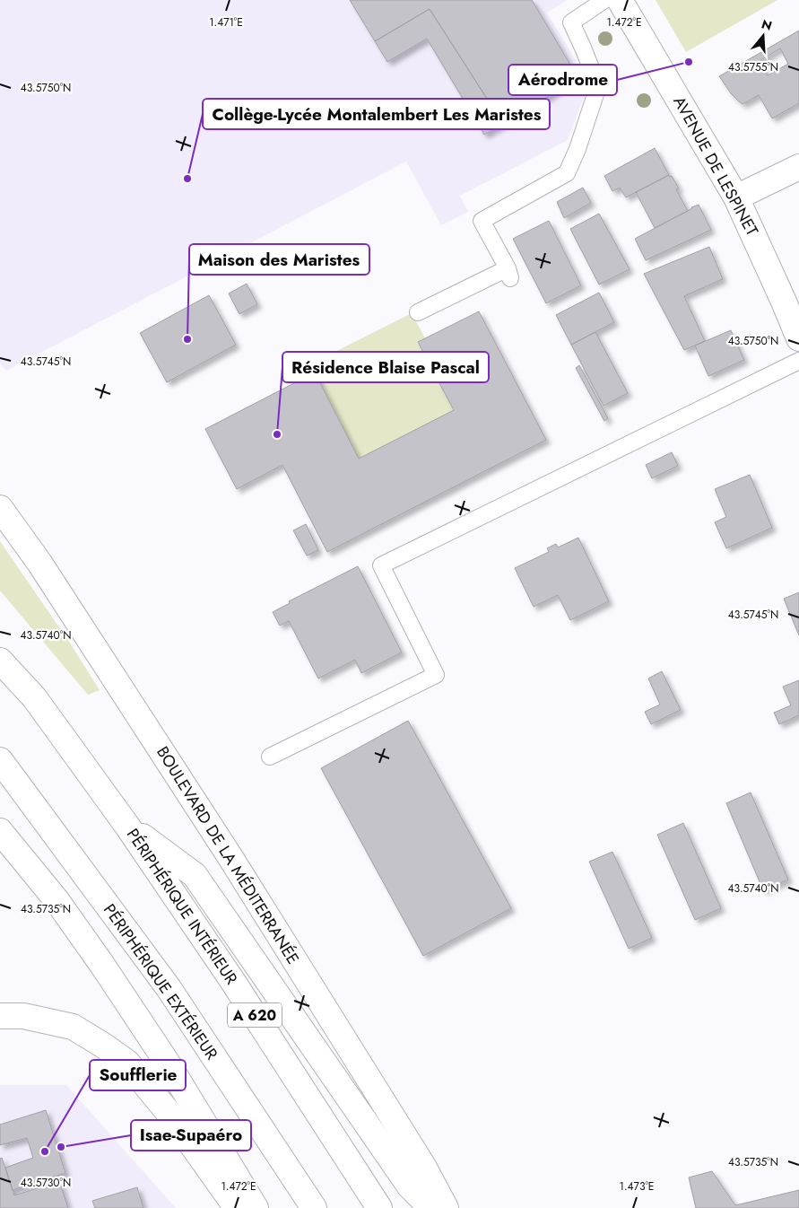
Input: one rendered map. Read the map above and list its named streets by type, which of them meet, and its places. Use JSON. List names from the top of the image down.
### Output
{
  "streets": {
    "main road": [
      "AVENUE DE LESPINET",
      "BOULEVARD DE LA MÉDITERRANÉE",
      "PÉRIPHÉRIQUE INTÉRIEUR",
      "PÉRIPHÉRIQUE EXTÉRIEUR",
      "A 620"
    ]
  },
  "places": [
    "Aérodrome",
    "Collège-Lycée Montalembert Les Maristes",
    "Maison des Maristes",
    "Résidence Blaise Pascal",
    "Isae-Supaéro",
    "Soufflerie"
  ],
  "north": "top",
  "coordinates": [
    "1.471°E",
    "1.472°E",
    "43.5755°N",
    "43.5750°N",
    "43.5745°N",
    "43.5740°N",
    "43.5735°N",
    "43.5730°N",
    "1.473°E"
  ]
}
